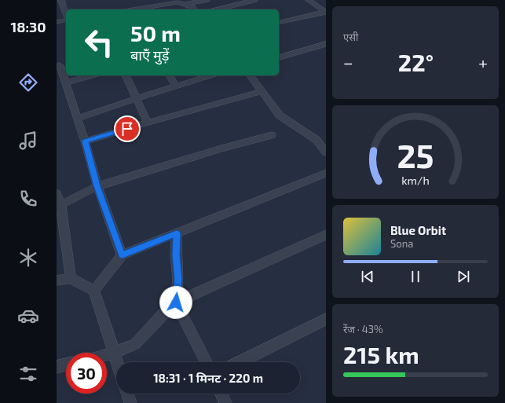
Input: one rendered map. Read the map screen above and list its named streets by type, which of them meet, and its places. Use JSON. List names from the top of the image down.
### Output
{
  "page": {
    "tabs": "18:30",
    "tile": [
      "एसी",
      ["रेंज · 43%", "215 km"]
    ],
    "turn": ["50 m", "बाएँ मुड़ें"],
    "heat": ["−", "22°", "+"],
    "song": ["Blue Orbit", "Sona"],
    "limit": "30",
    "trip": "18:31 · 1 मिनट · 220 m",
    "gauge": ["25", "km/h"]
  }
}
